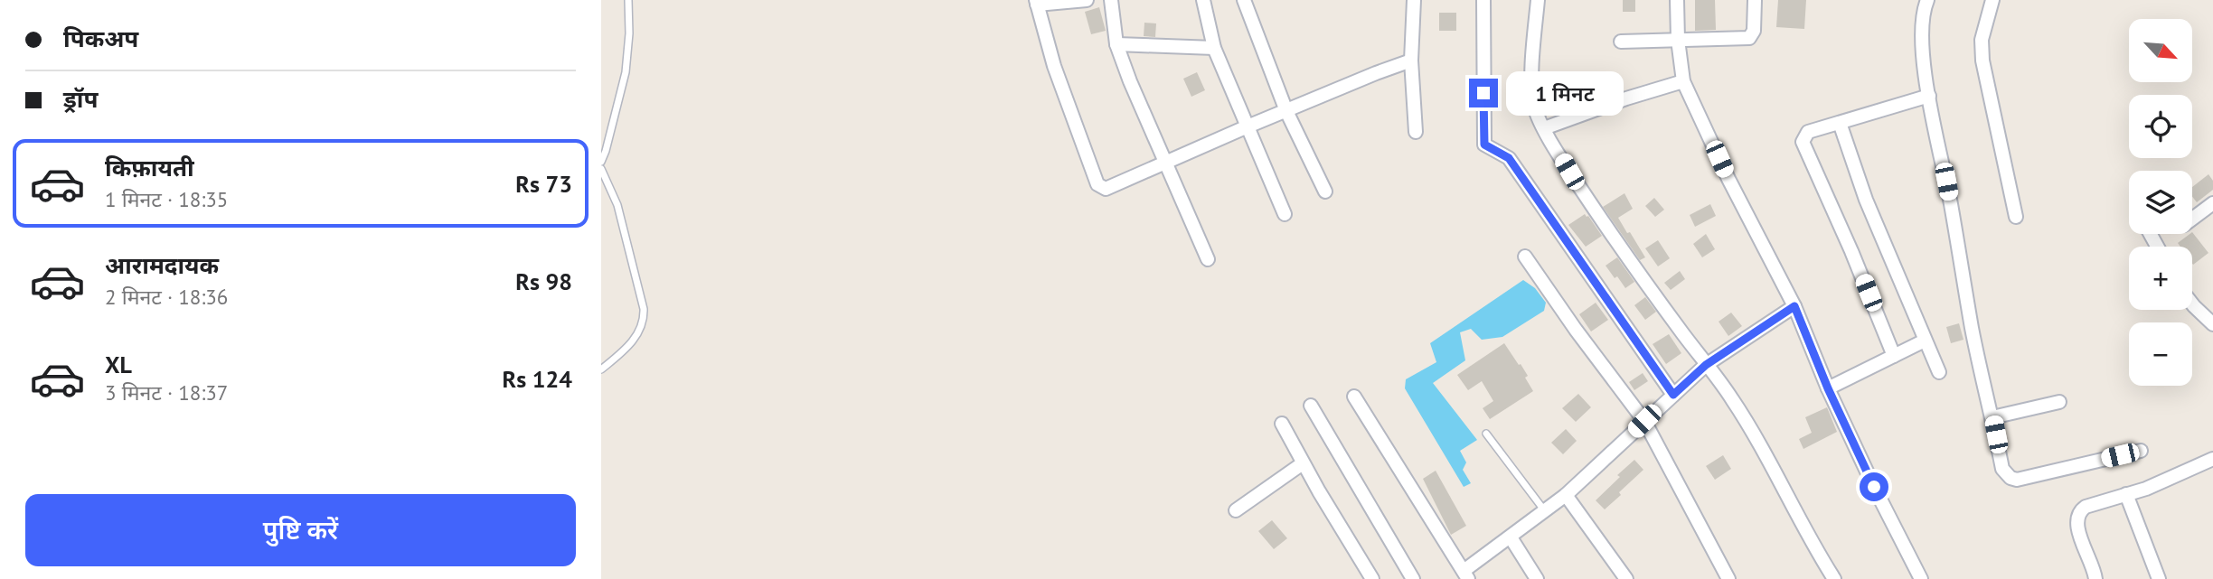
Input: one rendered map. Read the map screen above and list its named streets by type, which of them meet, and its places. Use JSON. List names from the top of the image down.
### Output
{
  "north": "bottom right",
  "page": {
    "banner": ["पिकअप", "ड्रॉप"],
    "map_buttons": ["+", "−"],
    "bubble": "1 मिनट",
    "list": [
      {
        "name": "किफ़ायती",
        "note": "1 मिनट · 18:35",
        "value": "Rs 73"
      },
      {
        "name": "आरामदायक",
        "note": "2 मिनट · 18:36",
        "value": "Rs 98"
      },
      {
        "name": "XL",
        "note": "3 मिनट · 18:37",
        "value": "Rs 124"
      }
    ],
    "buttons": "पुष्टि करें"
  }
}
